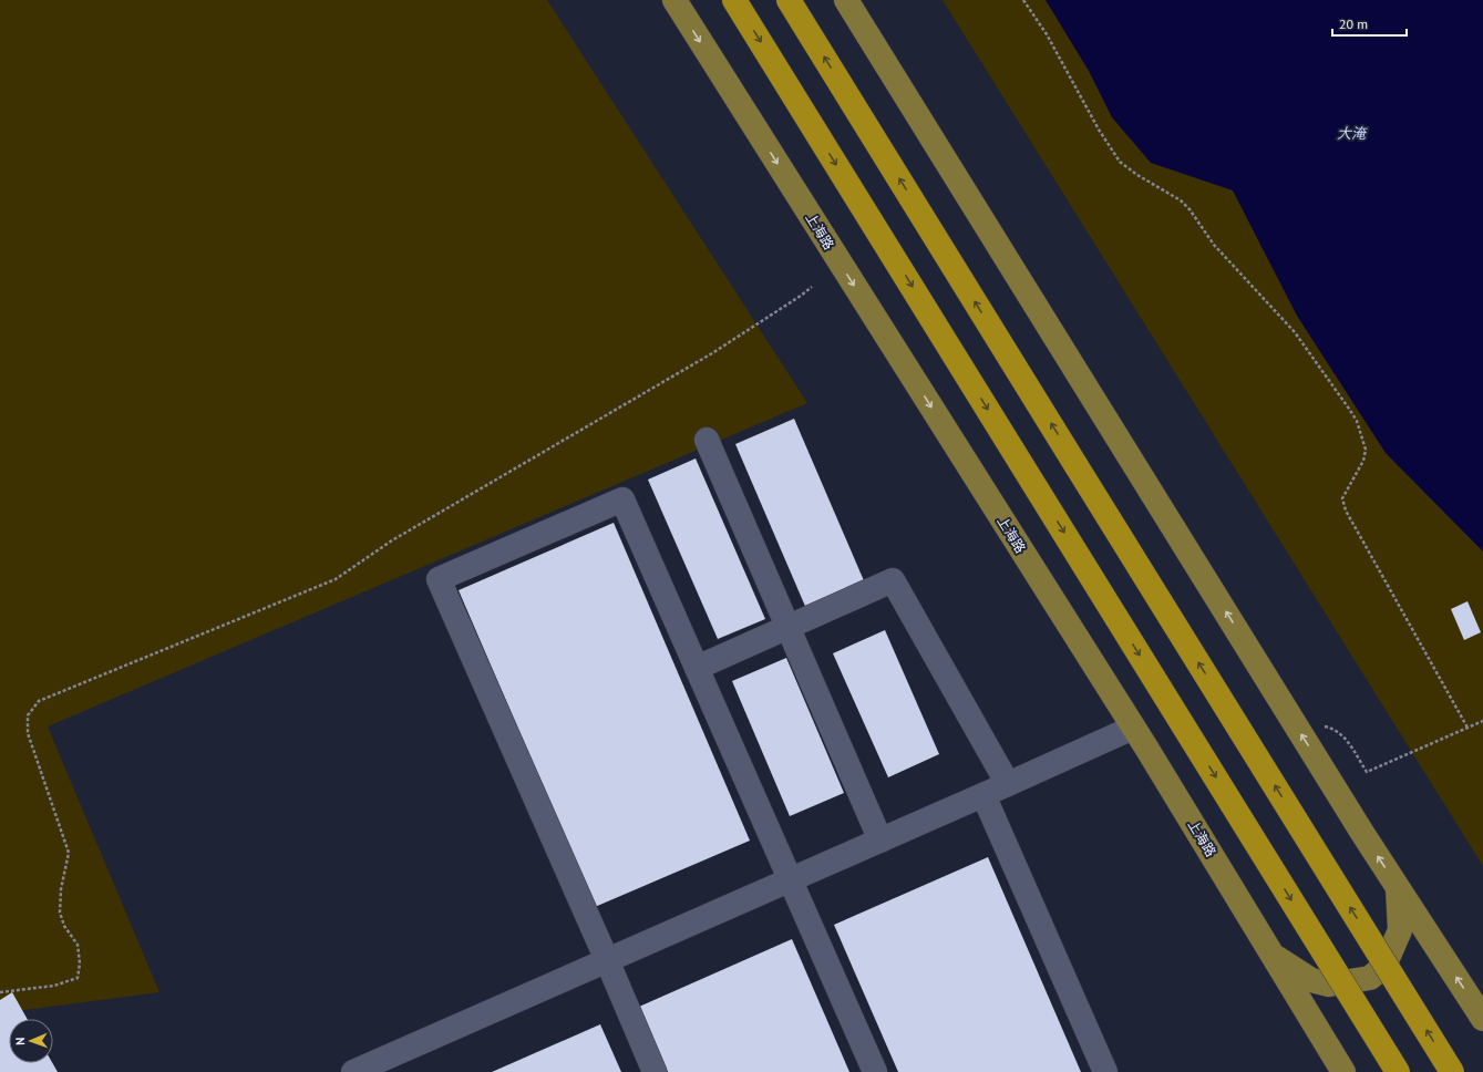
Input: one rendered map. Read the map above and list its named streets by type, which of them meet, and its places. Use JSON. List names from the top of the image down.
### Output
{
  "streets": {
    "main road": ["上海路"]
  },
  "water": ["大淹"],
  "scale_bar": "20 m",
  "north": "left"
}
